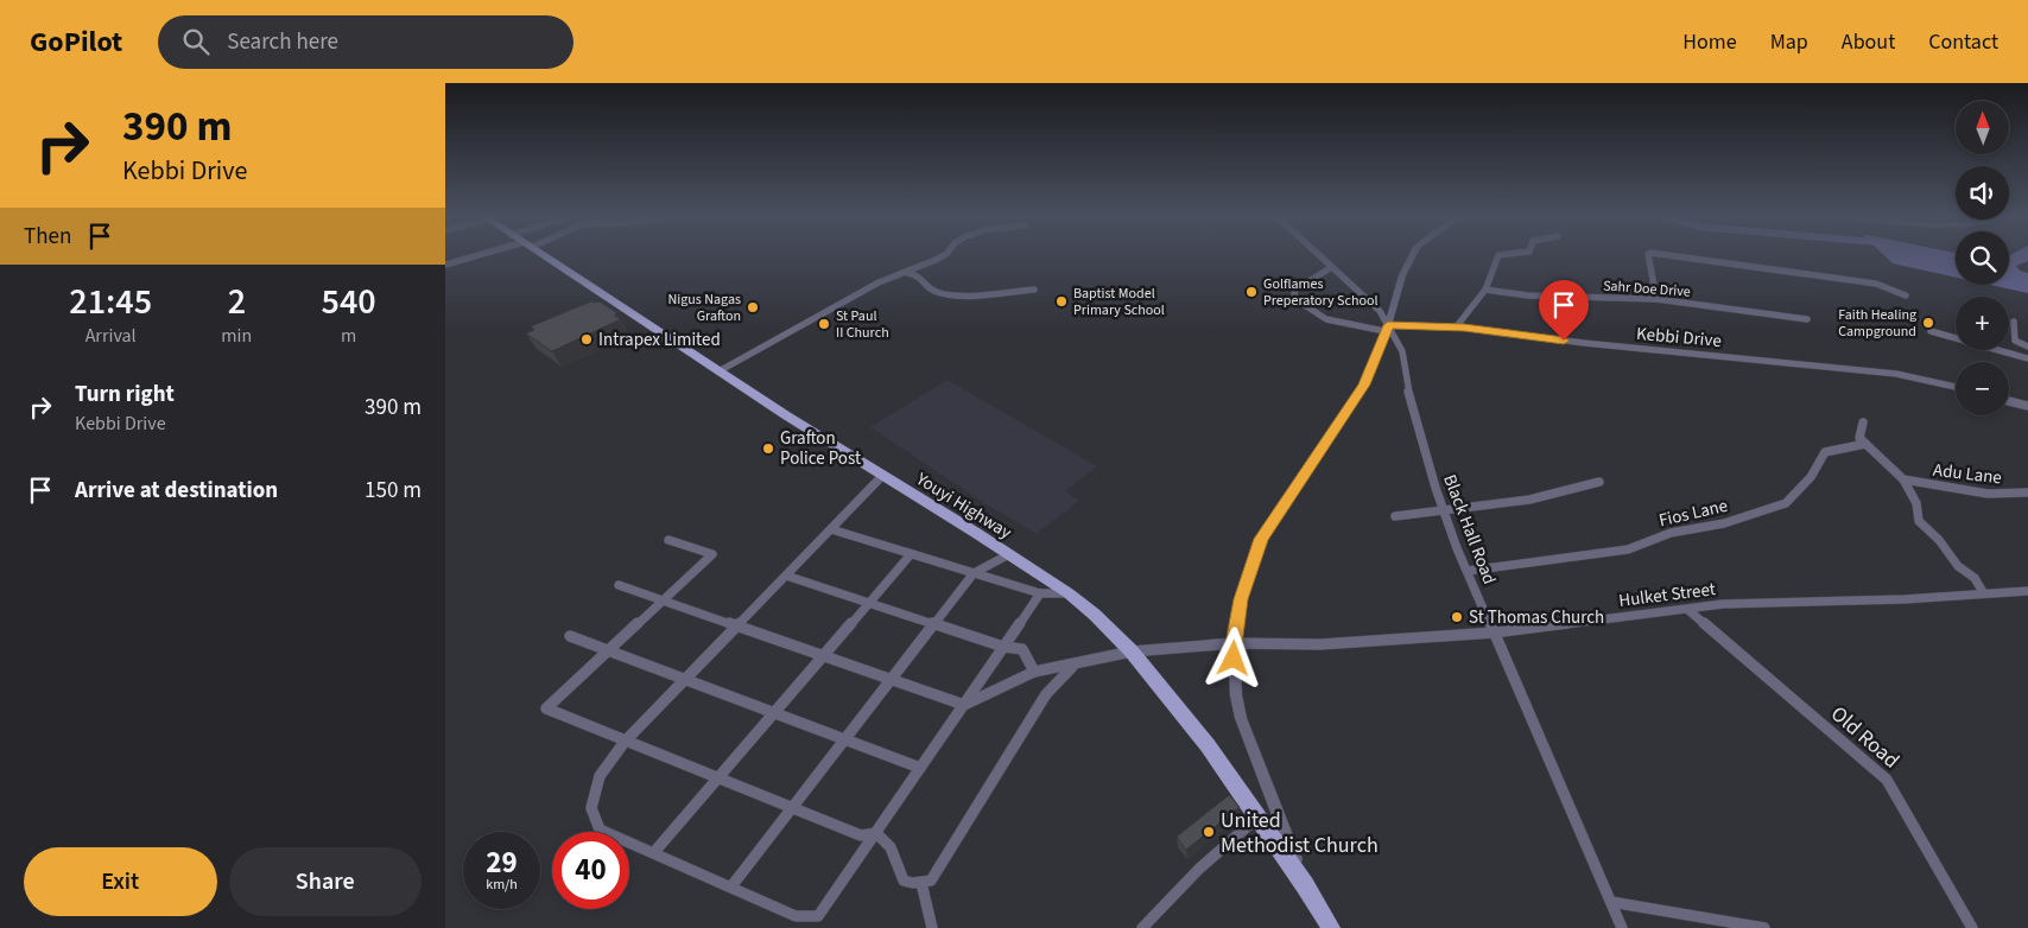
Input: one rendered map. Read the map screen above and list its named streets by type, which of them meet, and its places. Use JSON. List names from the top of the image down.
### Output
{
  "streets": {
    "main road": ["Youyi Highway"],
    "street": [
      "Sahr Doe Drive",
      "Kebbi Drive",
      "Adu Lane",
      "Fios Lane",
      "Black Hall Road",
      "Hulket Street",
      "Old Road"
    ]
  },
  "crossings": [
    ["Kebbi Drive", "Black Hall Road"],
    ["Youyi Highway", "Hulket Street"],
    ["Fios Lane", "Black Hall Road"],
    ["Black Hall Road", "Hulket Street"],
    ["Hulket Street", "Old Road"]
  ],
  "places": [
    "Golflames Preperatory School",
    "Baptist Model Primary School",
    "Nigus Nagas Grafton",
    "Faith Healing Campground",
    "St Paul II Church",
    "Intrapex Limited",
    "Grafton Police Post",
    "St Thomas Church",
    "United Methodist Church"
  ],
  "north": "top",
  "page": {
    "header": "GoPilot",
    "search": "Search here",
    "nav": [
      "Home",
      "Map",
      "About",
      "Contact"
    ],
    "turn": ["390 m", "Kebbi Drive"],
    "map_buttons": ["+", "−"],
    "then": "Then",
    "eta": [
      "21:45",
      "Arrival",
      "2",
      "min",
      "540",
      "m"
    ],
    "list": [
      {
        "name": "Turn right",
        "note": "Kebbi Drive",
        "value": "390 m"
      },
      {
        "name": "Arrive at destination",
        "value": "150 m"
      }
    ],
    "speed": "29 km/h",
    "limit": "40",
    "buttons": ["Exit", "Share"]
  }
}
